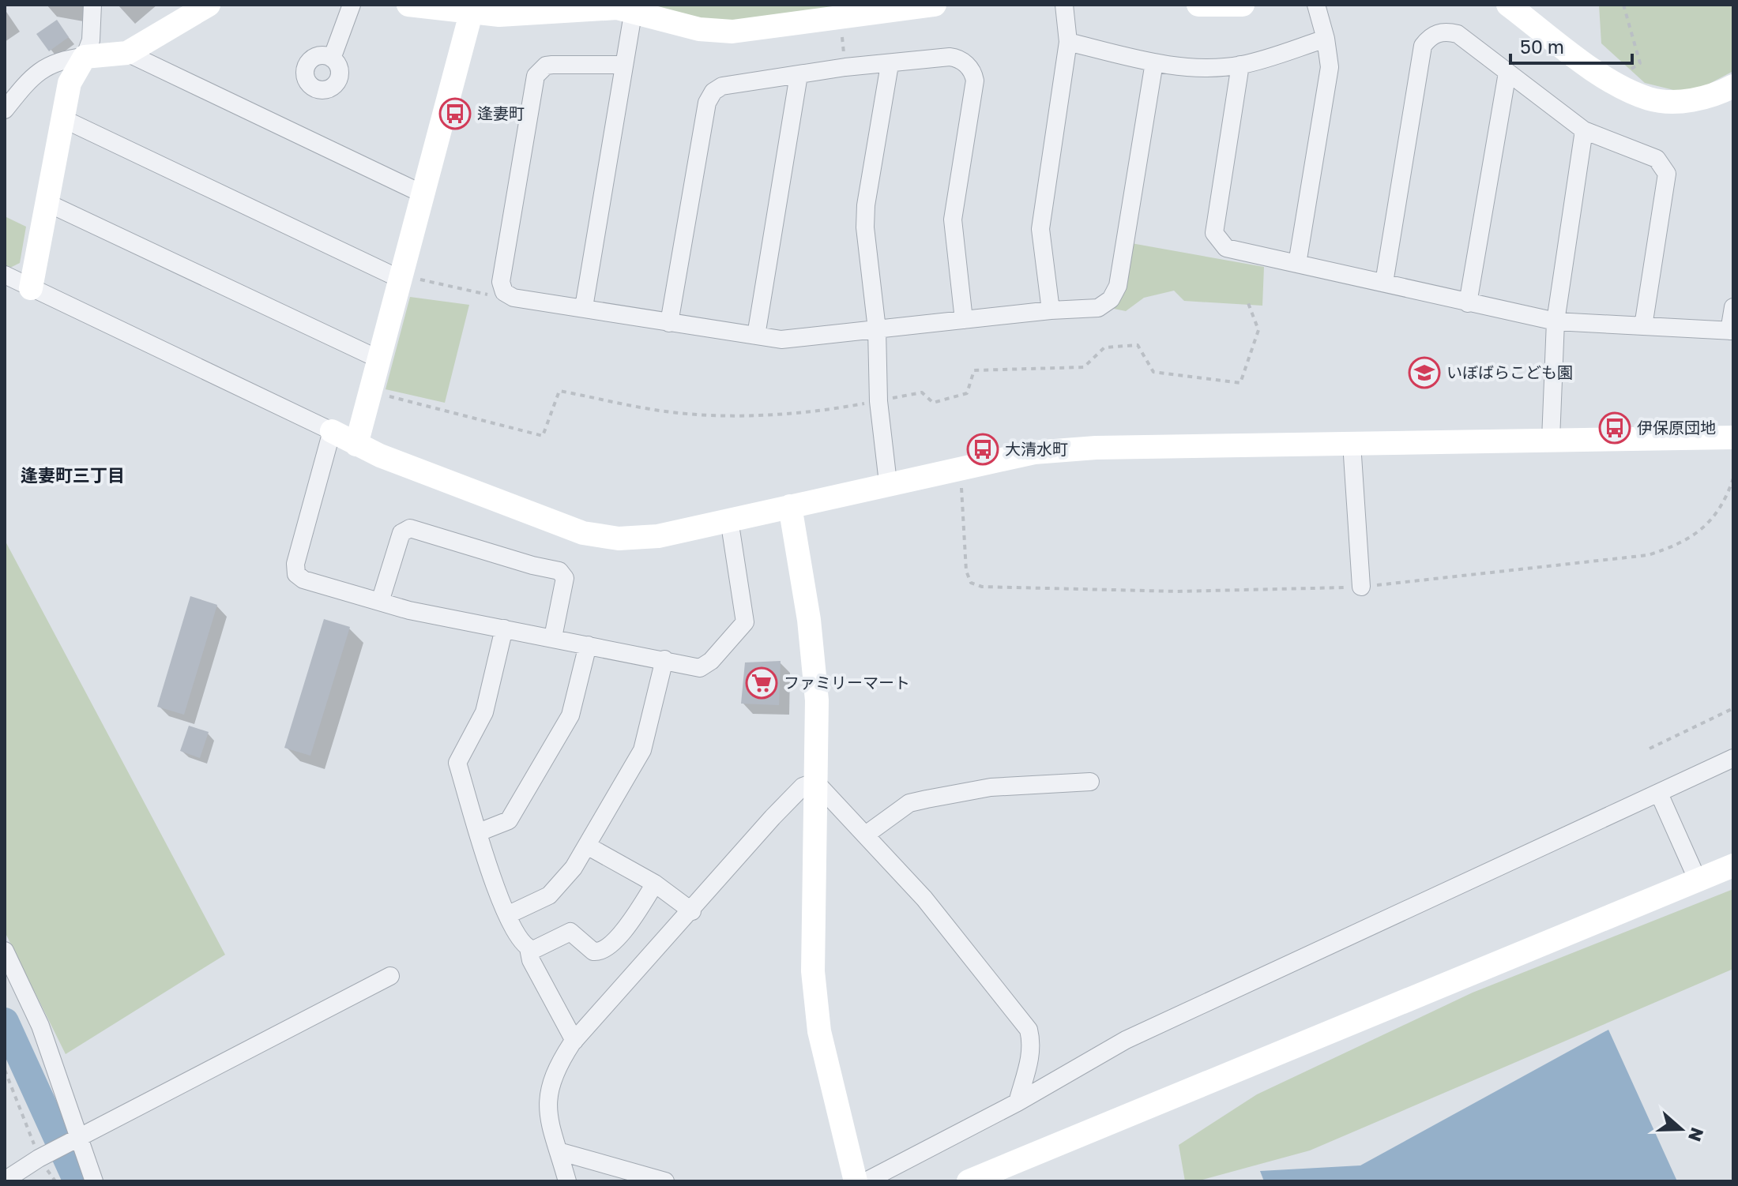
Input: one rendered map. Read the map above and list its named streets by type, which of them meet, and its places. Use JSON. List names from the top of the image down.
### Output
{
  "districts": ["逢妻町三丁目"],
  "places": {
    "bus stop": ["逢妻町", "伊保原団地", "大清水町"],
    "school or university": ["いぼばらこども園"],
    "supermarket": ["ファミリーマート"]
  },
  "scale_bar": "50 m",
  "north": "right"
}
